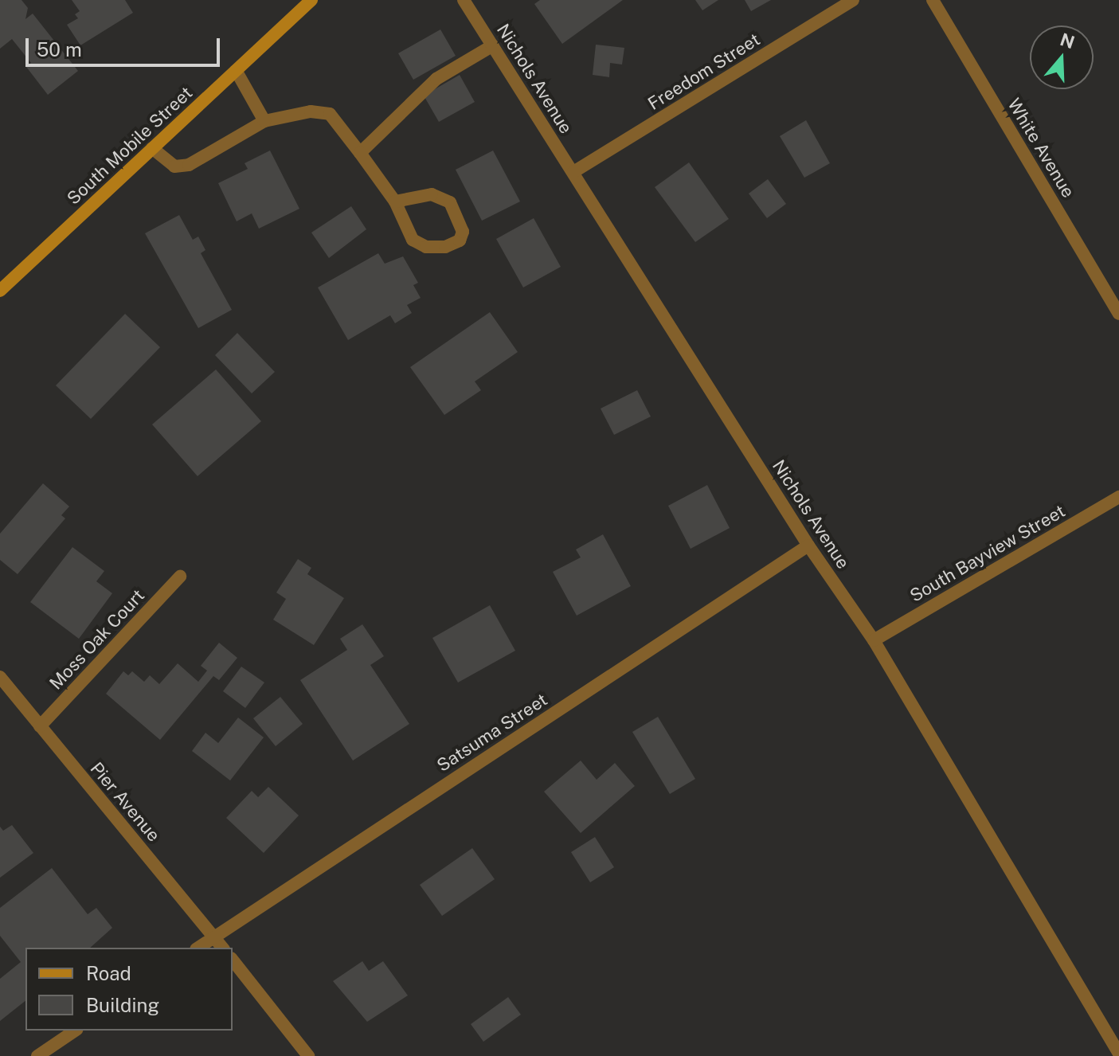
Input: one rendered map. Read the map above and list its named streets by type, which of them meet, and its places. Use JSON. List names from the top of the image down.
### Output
{
  "streets": {
    "main road": ["South Mobile Street"],
    "street": [
      "Freedom Street",
      "Nichols Avenue",
      "White Avenue",
      "South Bayview Street",
      "Moss Oak Court",
      "Satsuma Street",
      "Pier Avenue"
    ]
  },
  "crossings": [
    ["Freedom Street", "Nichols Avenue"],
    ["Nichols Avenue", "South Bayview Street"],
    ["Nichols Avenue", "Satsuma Street"],
    ["Moss Oak Court", "Pier Avenue"],
    ["Satsuma Street", "Pier Avenue"]
  ],
  "legend": ["Road", "Building"],
  "scale_bar": "50 m",
  "north": "top"
}
